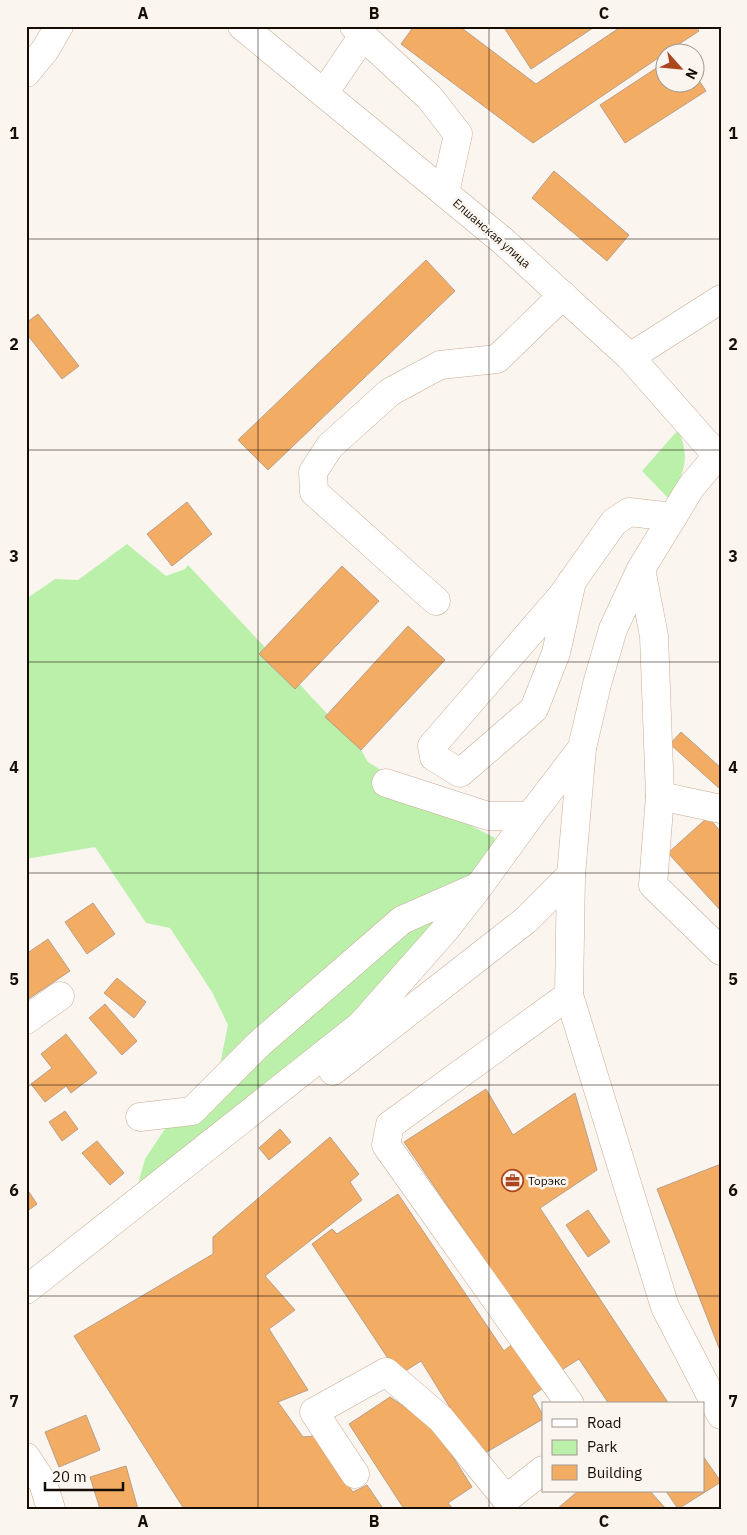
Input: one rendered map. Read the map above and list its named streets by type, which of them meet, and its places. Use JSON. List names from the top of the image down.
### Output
{
  "streets": {
    "street": ["Елшанская улица"]
  },
  "places": {
    "office": ["Торэкс"]
  },
  "legend": ["Road", "Park", "Building"],
  "scale_bar": "20 m",
  "north": "bottom right",
  "grid": {
    "columns": ["A", "B", "C"],
    "rows": [
      "1",
      "2",
      "3",
      "4",
      "5",
      "6",
      "7"
    ]
  }
}
